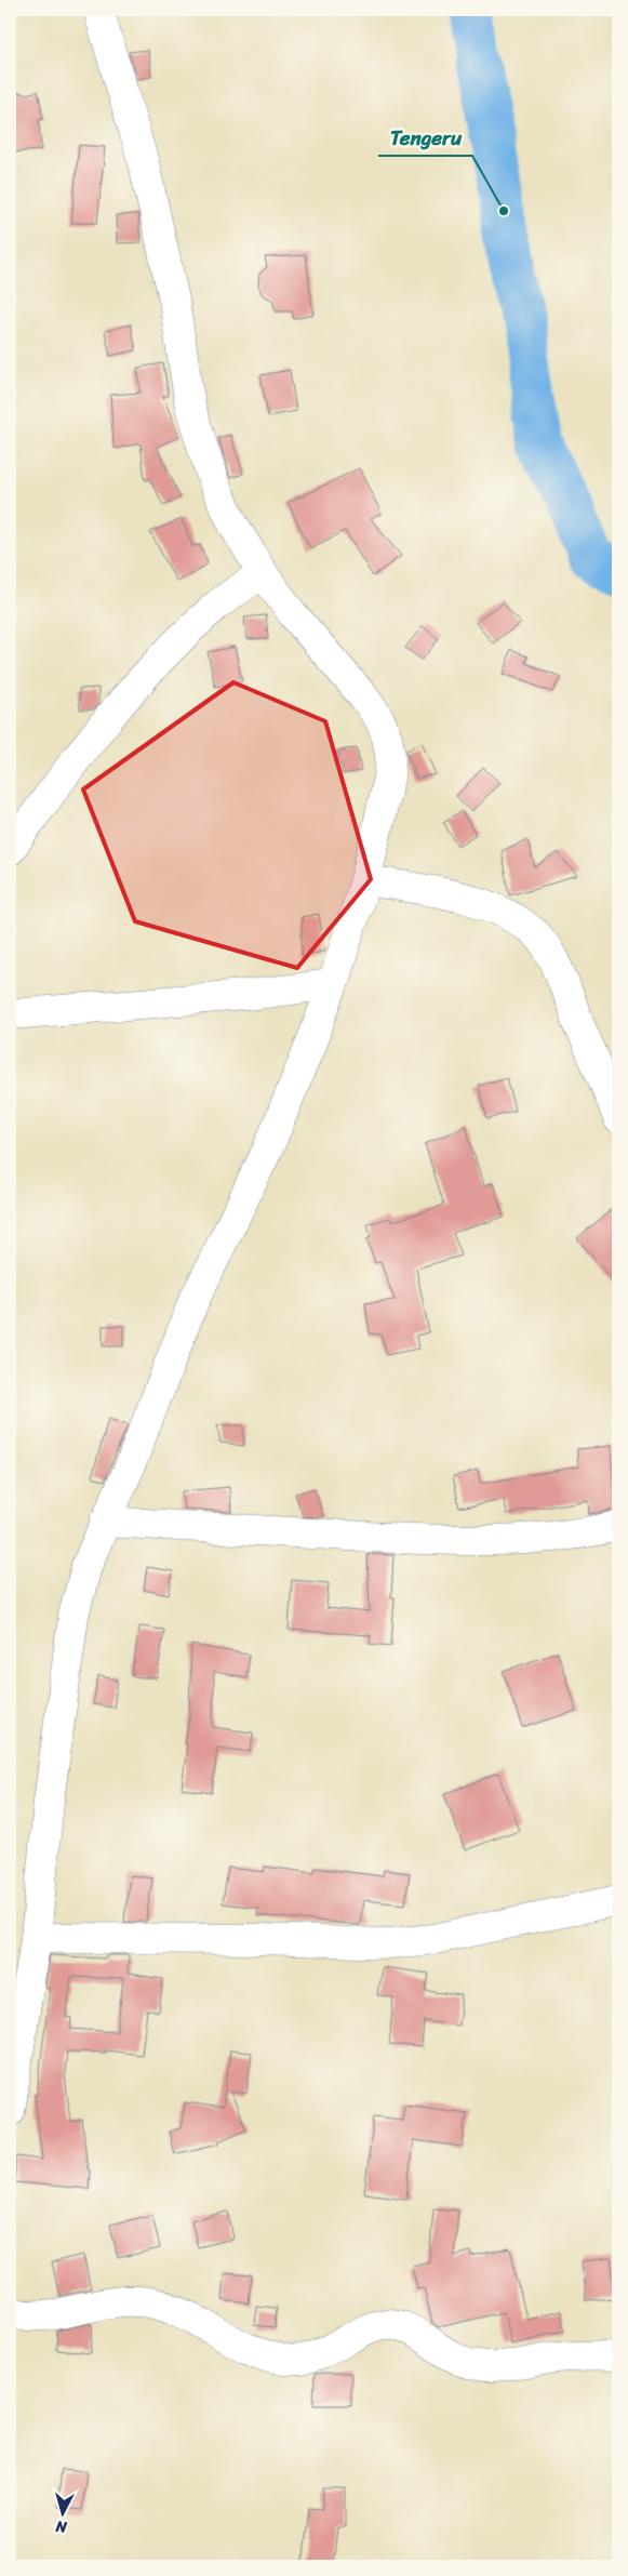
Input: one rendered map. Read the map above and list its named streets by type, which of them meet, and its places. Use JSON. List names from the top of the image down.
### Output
{
  "places": ["Tengeru"],
  "north": "bottom"
}
